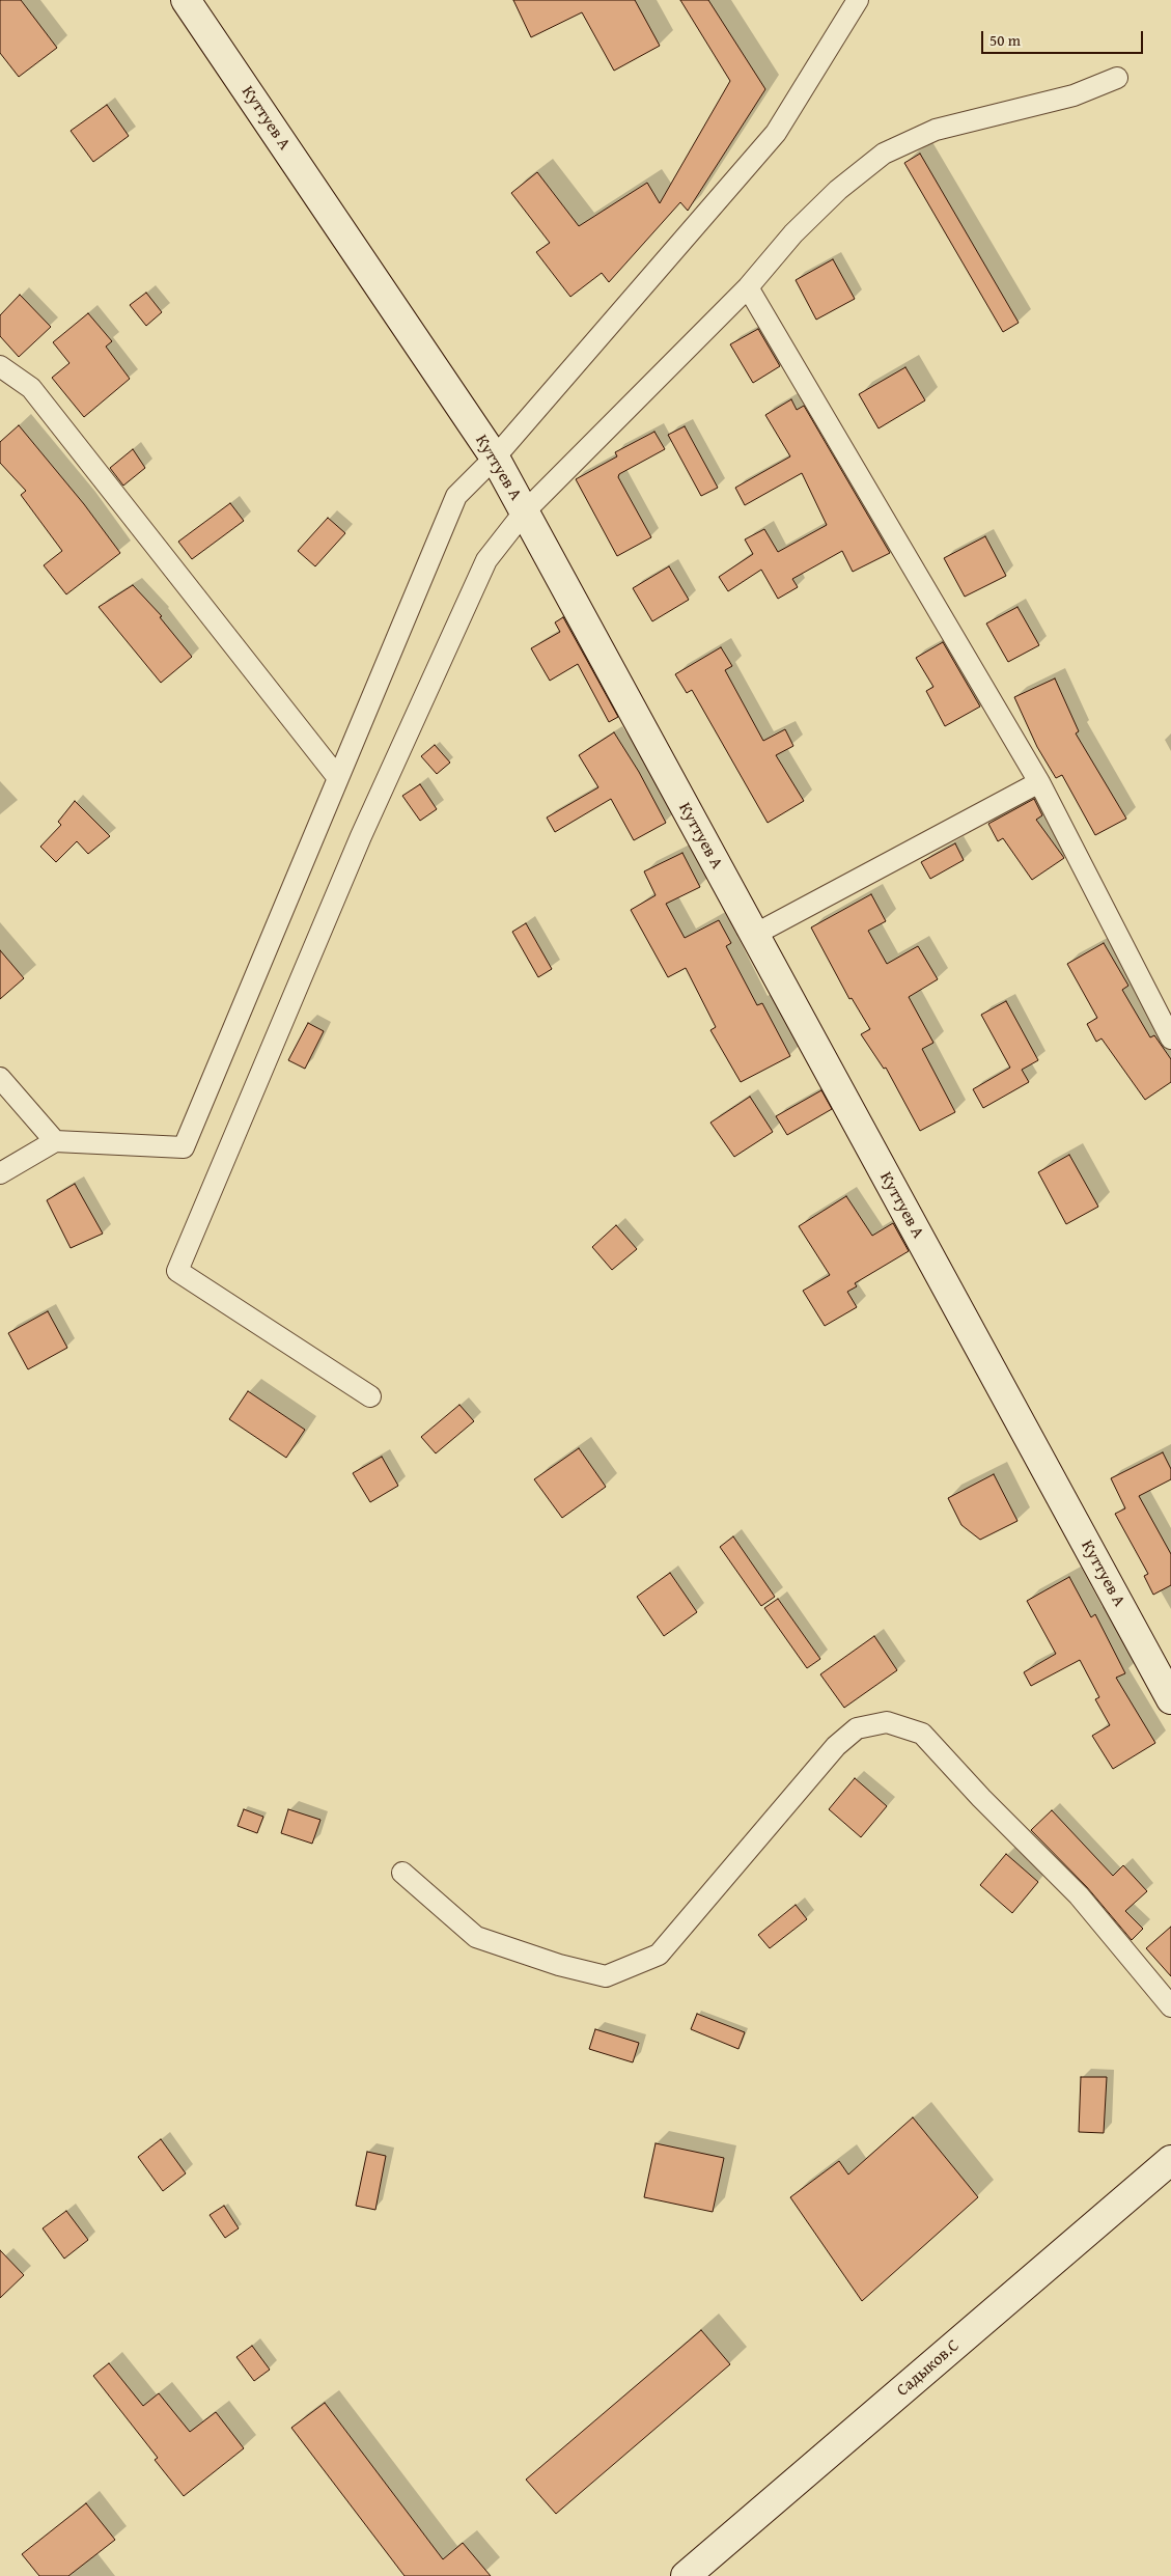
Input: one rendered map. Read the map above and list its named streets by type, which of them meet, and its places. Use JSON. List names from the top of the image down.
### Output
{
  "streets": {
    "street": ["Куттуев А", "Садыков.С"]
  },
  "scale_bar": "50 m"
}
